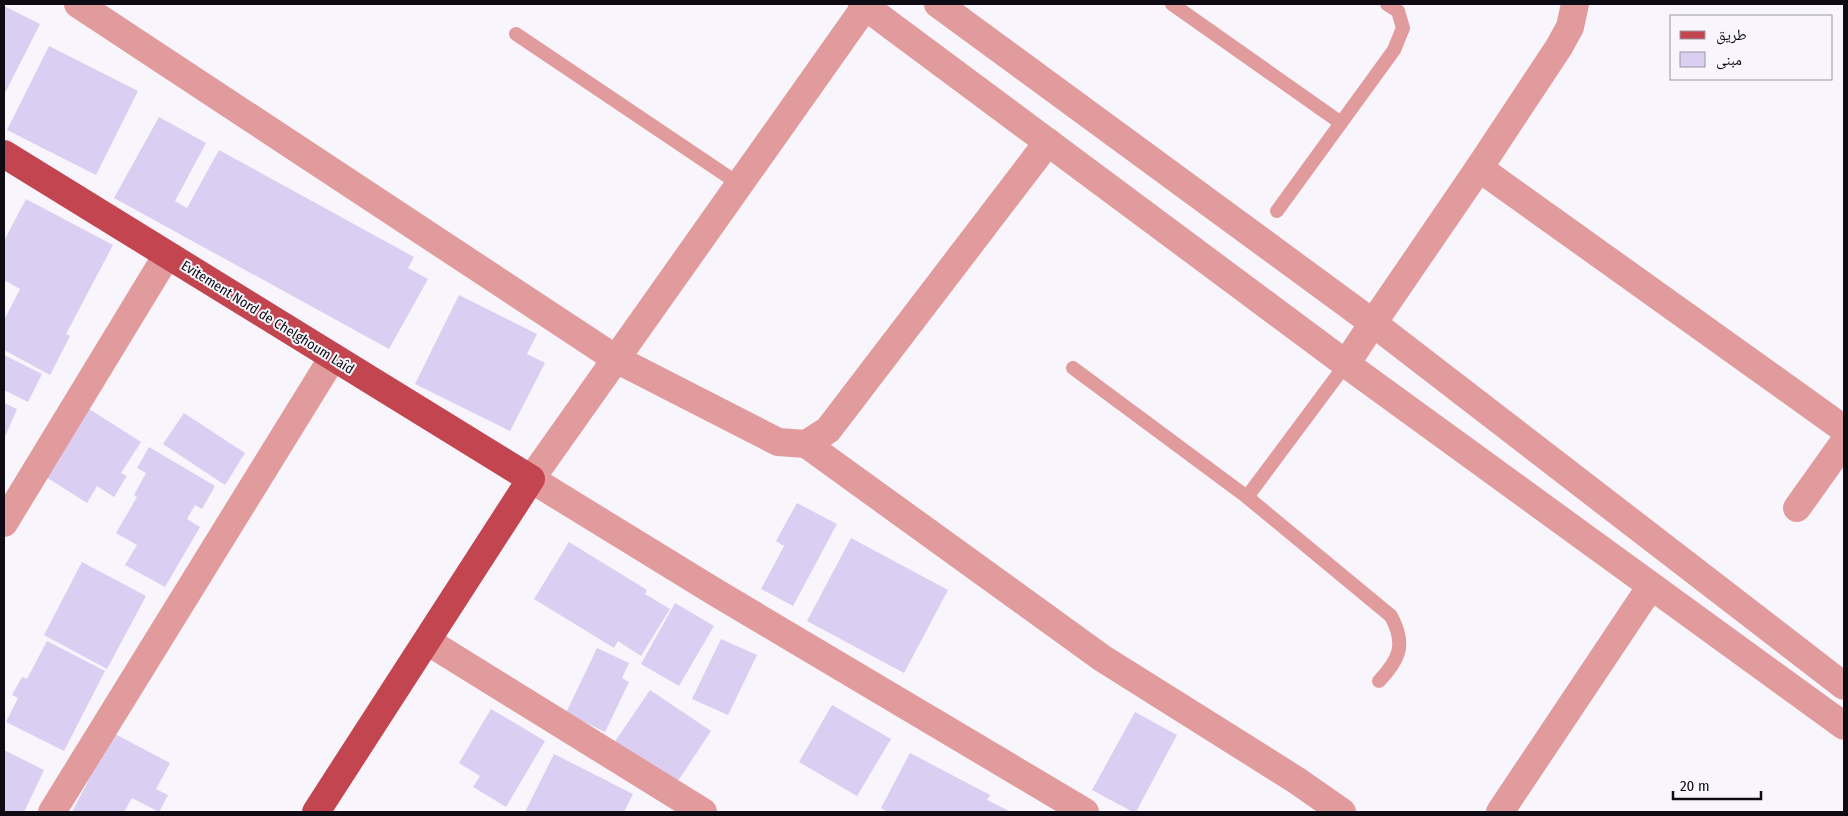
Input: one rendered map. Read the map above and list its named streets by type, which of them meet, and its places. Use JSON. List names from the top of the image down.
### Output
{
  "streets": {
    "main road": ["Evitement Nord de Chelghoum Laîd"]
  },
  "legend": ["طريق", "مبنى"],
  "scale_bar": "20 m"
}
